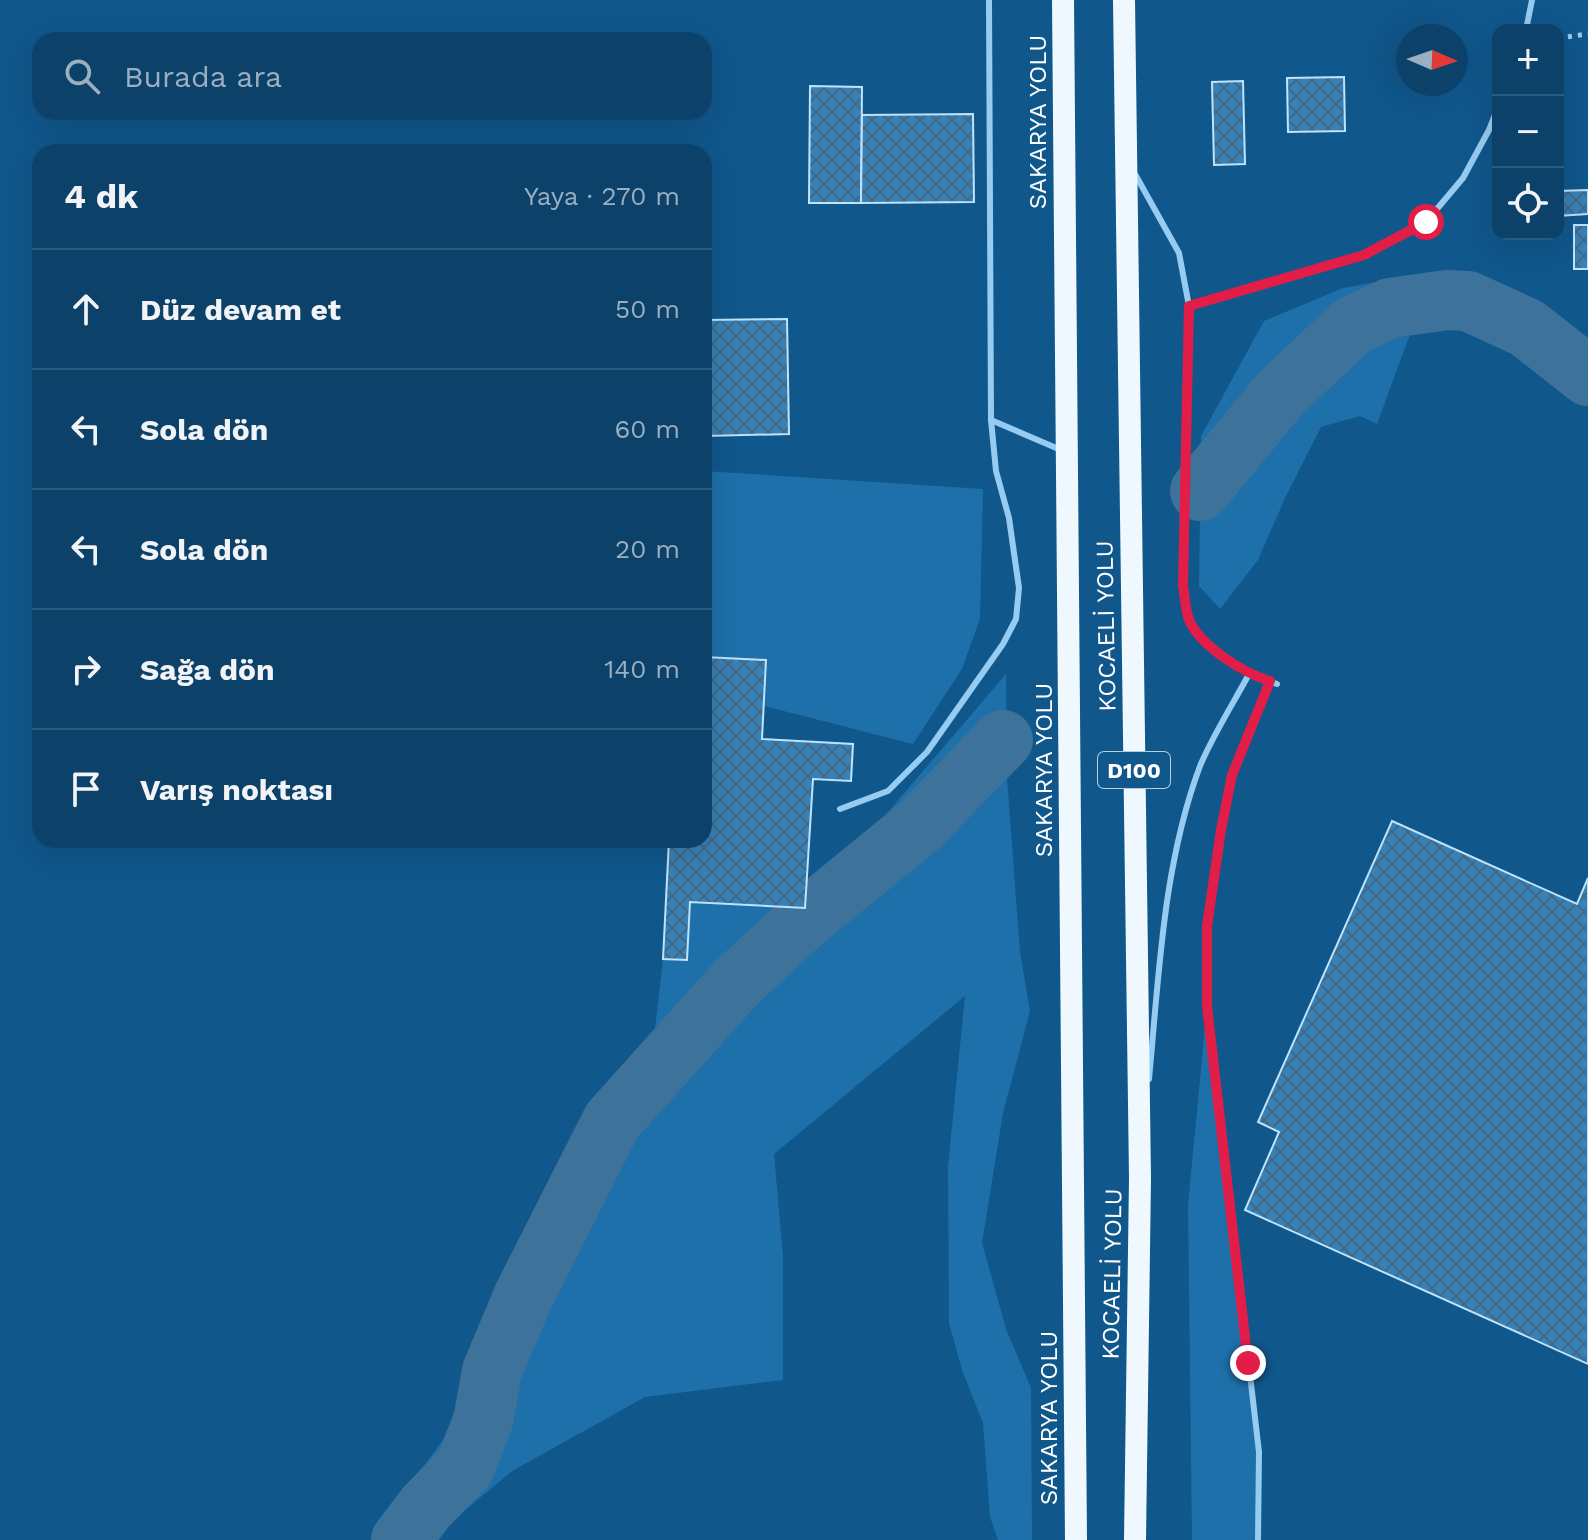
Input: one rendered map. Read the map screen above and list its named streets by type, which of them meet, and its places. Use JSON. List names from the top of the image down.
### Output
{
  "streets": {
    "highway": ["SAKARYA YOLU", "KOCAELİ YOLU", "D100"]
  },
  "north": "right",
  "page": {
    "map_buttons": ["+", "−"],
    "search": "Burada ara",
    "heading": ["4 dk", "Yaya · 270 m"],
    "list": [
      ["Düz devam et", "50 m"],
      ["Sola dön", "60 m"],
      ["Sola dön", "20 m"],
      ["Sağa dön", "140 m"],
      "Varış noktası"
    ]
  }
}
